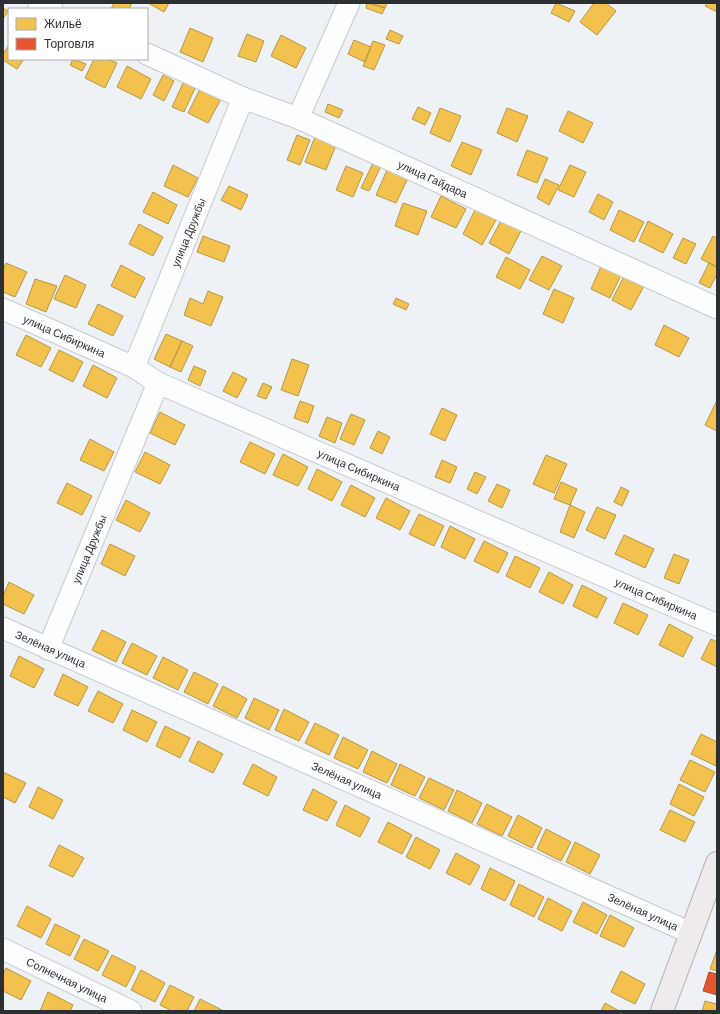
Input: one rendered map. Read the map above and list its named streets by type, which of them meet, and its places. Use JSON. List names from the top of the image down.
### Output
{
  "streets": {
    "street": [
      "улица Гайдара",
      "улица Дружбы",
      "улица Сибиркина",
      "Зелёная улица",
      "Солнечная улица"
    ]
  },
  "crossings": [
    ["улица Гайдара", "улица Дружбы"],
    ["улица Дружбы", "улица Сибиркина"],
    ["улица Дружбы", "Зелёная улица"]
  ],
  "legend": ["Жильё", "Торговля"]
}
